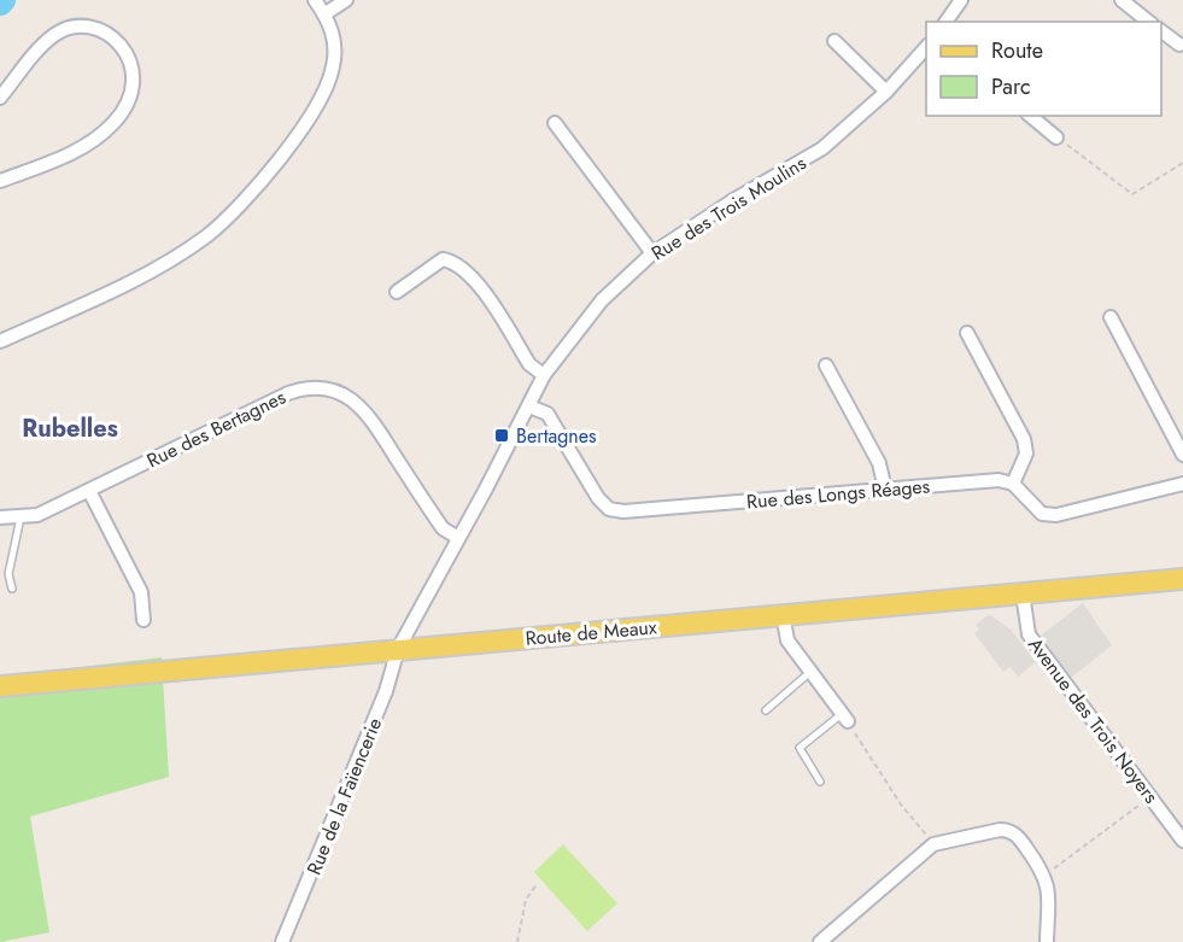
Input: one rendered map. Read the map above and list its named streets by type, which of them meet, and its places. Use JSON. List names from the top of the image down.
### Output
{
  "streets": {
    "main road": ["Route de Meaux"],
    "street": [
      "Rue des Trois Moulins",
      "Rue des Bertagnes",
      "Rue des Longs Réages",
      "Avenue des Trois Noyers",
      "Rue de la Faïencerie"
    ]
  },
  "crossings": [
    ["Rue des Trois Moulins", "Rue des Bertagnes"],
    ["Rue des Trois Moulins", "Rue des Longs Réages"],
    ["Rue des Trois Moulins", "Route de Meaux"],
    ["Rue des Trois Moulins", "Rue de la Faïencerie"],
    ["Route de Meaux", "Avenue des Trois Noyers"],
    ["Route de Meaux", "Rue de la Faïencerie"]
  ],
  "districts": ["Rubelles"],
  "places": {
    "transit": ["Bertagnes"]
  },
  "legend": ["Route", "Parc"]
}
